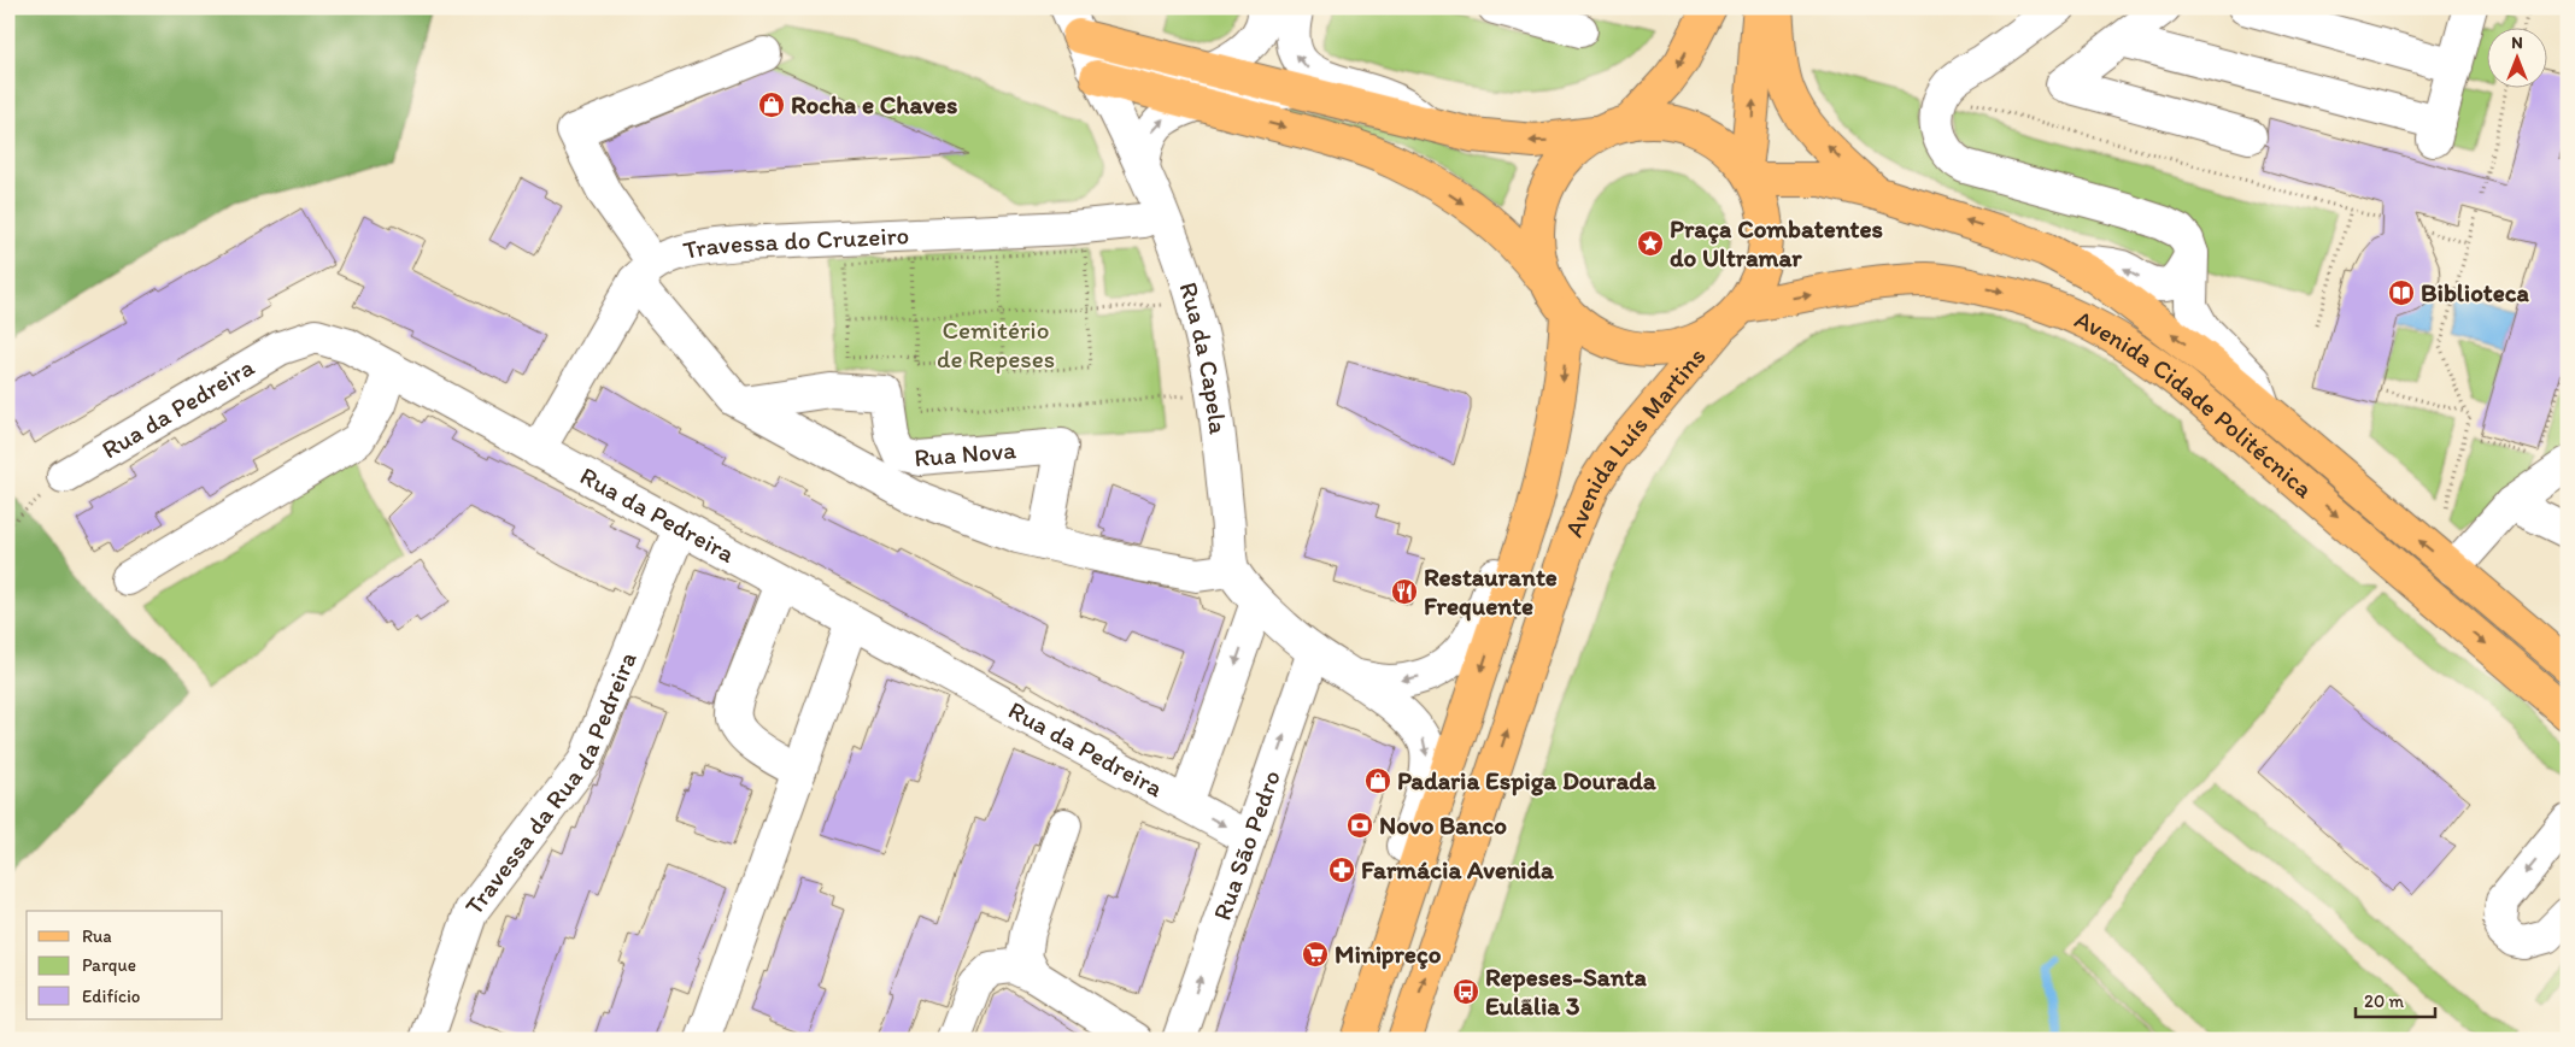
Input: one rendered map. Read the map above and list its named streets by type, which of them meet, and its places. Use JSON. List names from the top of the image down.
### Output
{
  "streets": {
    "main road": ["Avenida Cidade Politécnica", "Avenida Luís Martins"],
    "street": [
      "Travessa do Cruzeiro",
      "Rua da Capela",
      "Rua da Pedreira",
      "Rua Nova",
      "Travessa da Rua da Pedreira",
      "Rua São Pedro"
    ]
  },
  "crossings": [
    ["Travessa do Cruzeiro", "Rua da Capela"],
    ["Travessa do Cruzeiro", "Rua Nova"],
    ["Rua da Capela", "Rua Nova"],
    ["Avenida Cidade Politécnica", "Avenida Luís Martins"],
    ["Rua da Pedreira", "Travessa da Rua da Pedreira"],
    ["Rua da Pedreira", "Rua São Pedro"]
  ],
  "parks": ["Cemitério de Repeses"],
  "places": {
    "shop": ["Rocha e Chaves", "Padaria Espiga Dourada"],
    "place": ["Praça Combatentes do Ultramar"],
    "library": ["Biblioteca"],
    "restaurant": ["Restaurante Frequente"],
    "bank": ["Novo Banco"],
    "pharmacy": ["Farmácia Avenida"],
    "supermarket": ["Minipreço"],
    "bus stop": ["Repeses-Santa Eulãlia 3"]
  },
  "legend": ["Rua", "Parque", "Edifício"],
  "scale_bar": "20 m",
  "north": "top"
}
